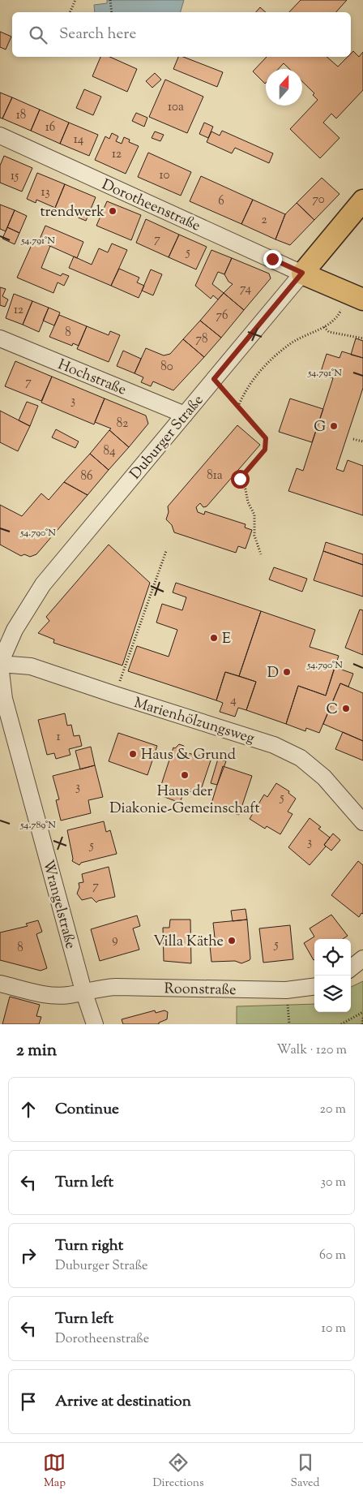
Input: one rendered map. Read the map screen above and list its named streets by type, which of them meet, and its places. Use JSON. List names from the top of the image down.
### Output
{
  "streets": {
    "main road": ["Duburger Straße"],
    "street": [
      "Dorotheenstraße",
      "Hochstraße",
      "Marienhölzungsweg",
      "Wrangelstraße",
      "Roonstraße"
    ]
  },
  "crossings": [
    ["Dorotheenstraße", "Duburger Straße"],
    ["Hochstraße", "Duburger Straße"],
    ["Duburger Straße", "Marienhölzungsweg"],
    ["Duburger Straße", "Wrangelstraße"],
    ["Marienhölzungsweg", "Wrangelstraße"],
    ["Wrangelstraße", "Roonstraße"]
  ],
  "places": [
    "trendwerk",
    "G",
    "E",
    "D",
    "C",
    "Haus & Grund",
    "Haus der Diakonie-Gemeinschaft",
    "Villa Käthe"
  ],
  "house_numbers": [
    "10a",
    "18",
    "16",
    "14",
    "12",
    "10",
    "15",
    "13",
    "70",
    "6",
    "2",
    "7",
    "5",
    "74",
    "12",
    "76",
    "8",
    "78",
    "80",
    "7",
    "3",
    "82",
    "84",
    "81a",
    "86",
    "4",
    "1",
    "3",
    "5",
    "3",
    "5",
    "7",
    "9",
    "5",
    "8"
  ],
  "north": "top",
  "page": {
    "search": "Search here",
    "heading": ["2 min", "Walk · 120 m"],
    "list": [
      ["Continue", "20 m"],
      ["Turn left", "30 m"],
      ["Turn right", "Duburger Straße", "60 m"],
      ["Turn left", "Dorotheenstraße", "10 m"],
      "Arrive at destination"
    ],
    "nav": ["Map", "Directions", "Saved"]
  },
  "coordinates": ["54.791°N", "54.790°N", "54.789°N"]
}
